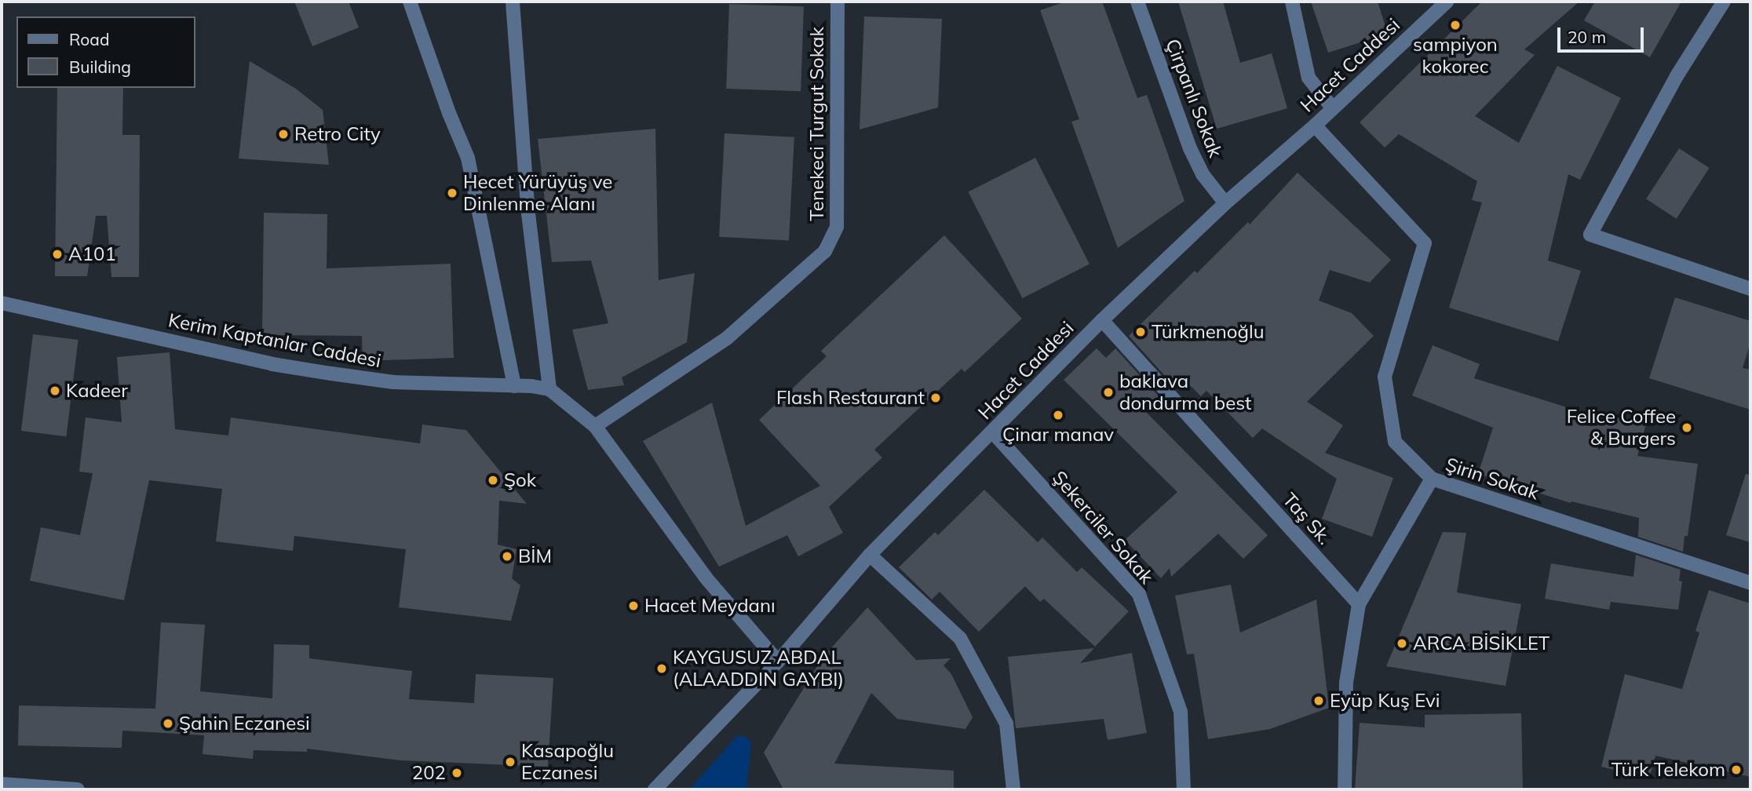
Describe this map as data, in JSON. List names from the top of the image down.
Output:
{
  "streets": {
    "street": [
      "Hacet Caddesi",
      "Çirpanlı Sokak",
      "Tenekeci Turgut Sokak",
      "Kerim Kaptanlar Caddesi",
      "Şirin Sokak",
      "Taş Sk.",
      "Şekerciler Sokak"
    ]
  },
  "crossings": [
    ["Hacet Caddesi", "Çirpanlı Sokak"],
    ["Hacet Caddesi", "Şirin Sokak"],
    ["Hacet Caddesi", "Taş Sk."],
    ["Hacet Caddesi", "Şekerciler Sokak"]
  ],
  "places": [
    "sampiyon kokorec",
    "Retro City",
    "Hecet Yürüyüş ve Dinlenme Alanı",
    "A101",
    "Türkmenoğlu",
    "Kadeer",
    "baklava dondurma best",
    "Flash Restaurant",
    "Çinar manav",
    "Felice Coffee & Burgers",
    "Şok",
    "BİM",
    "Hacet Meydanı",
    "ARCA BİSİKLET",
    "KAYGUSUZ ABDAL (ALAADDIN GAYBI)",
    "Eyüp Kuş Evi",
    "Şahin Eczanesi",
    "Kasapoğlu Eczanesi",
    "Türk Telekom",
    "202"
  ],
  "legend": ["Road", "Building"],
  "scale_bar": "20 m"
}
